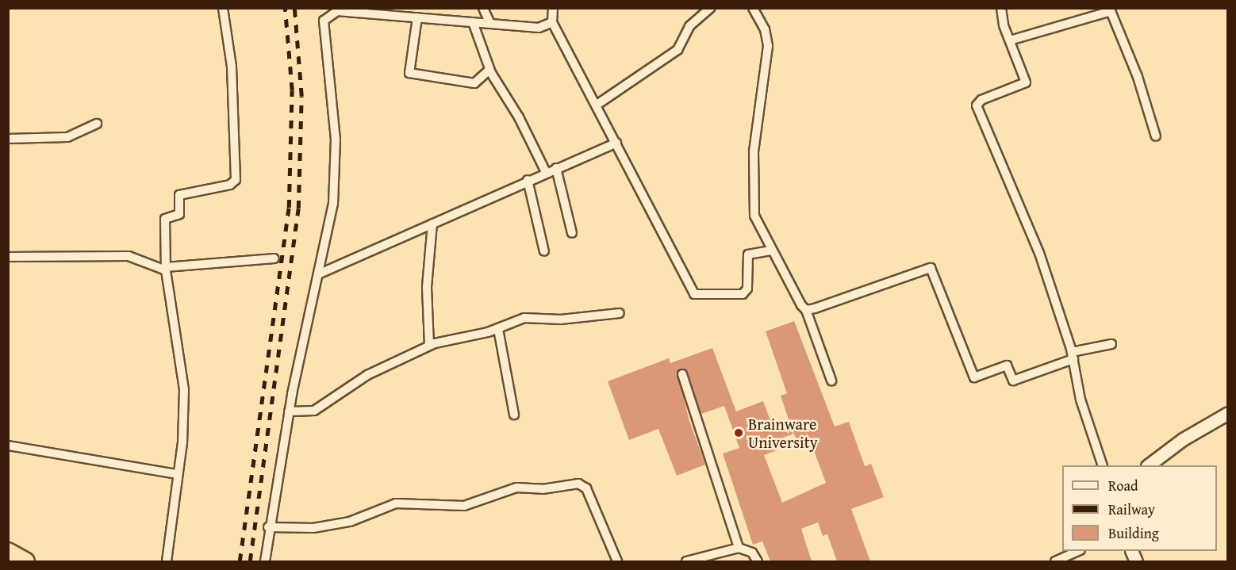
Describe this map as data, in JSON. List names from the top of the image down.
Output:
{
  "places": ["Brainware University"],
  "legend": ["Road", "Railway", "Building"]
}
